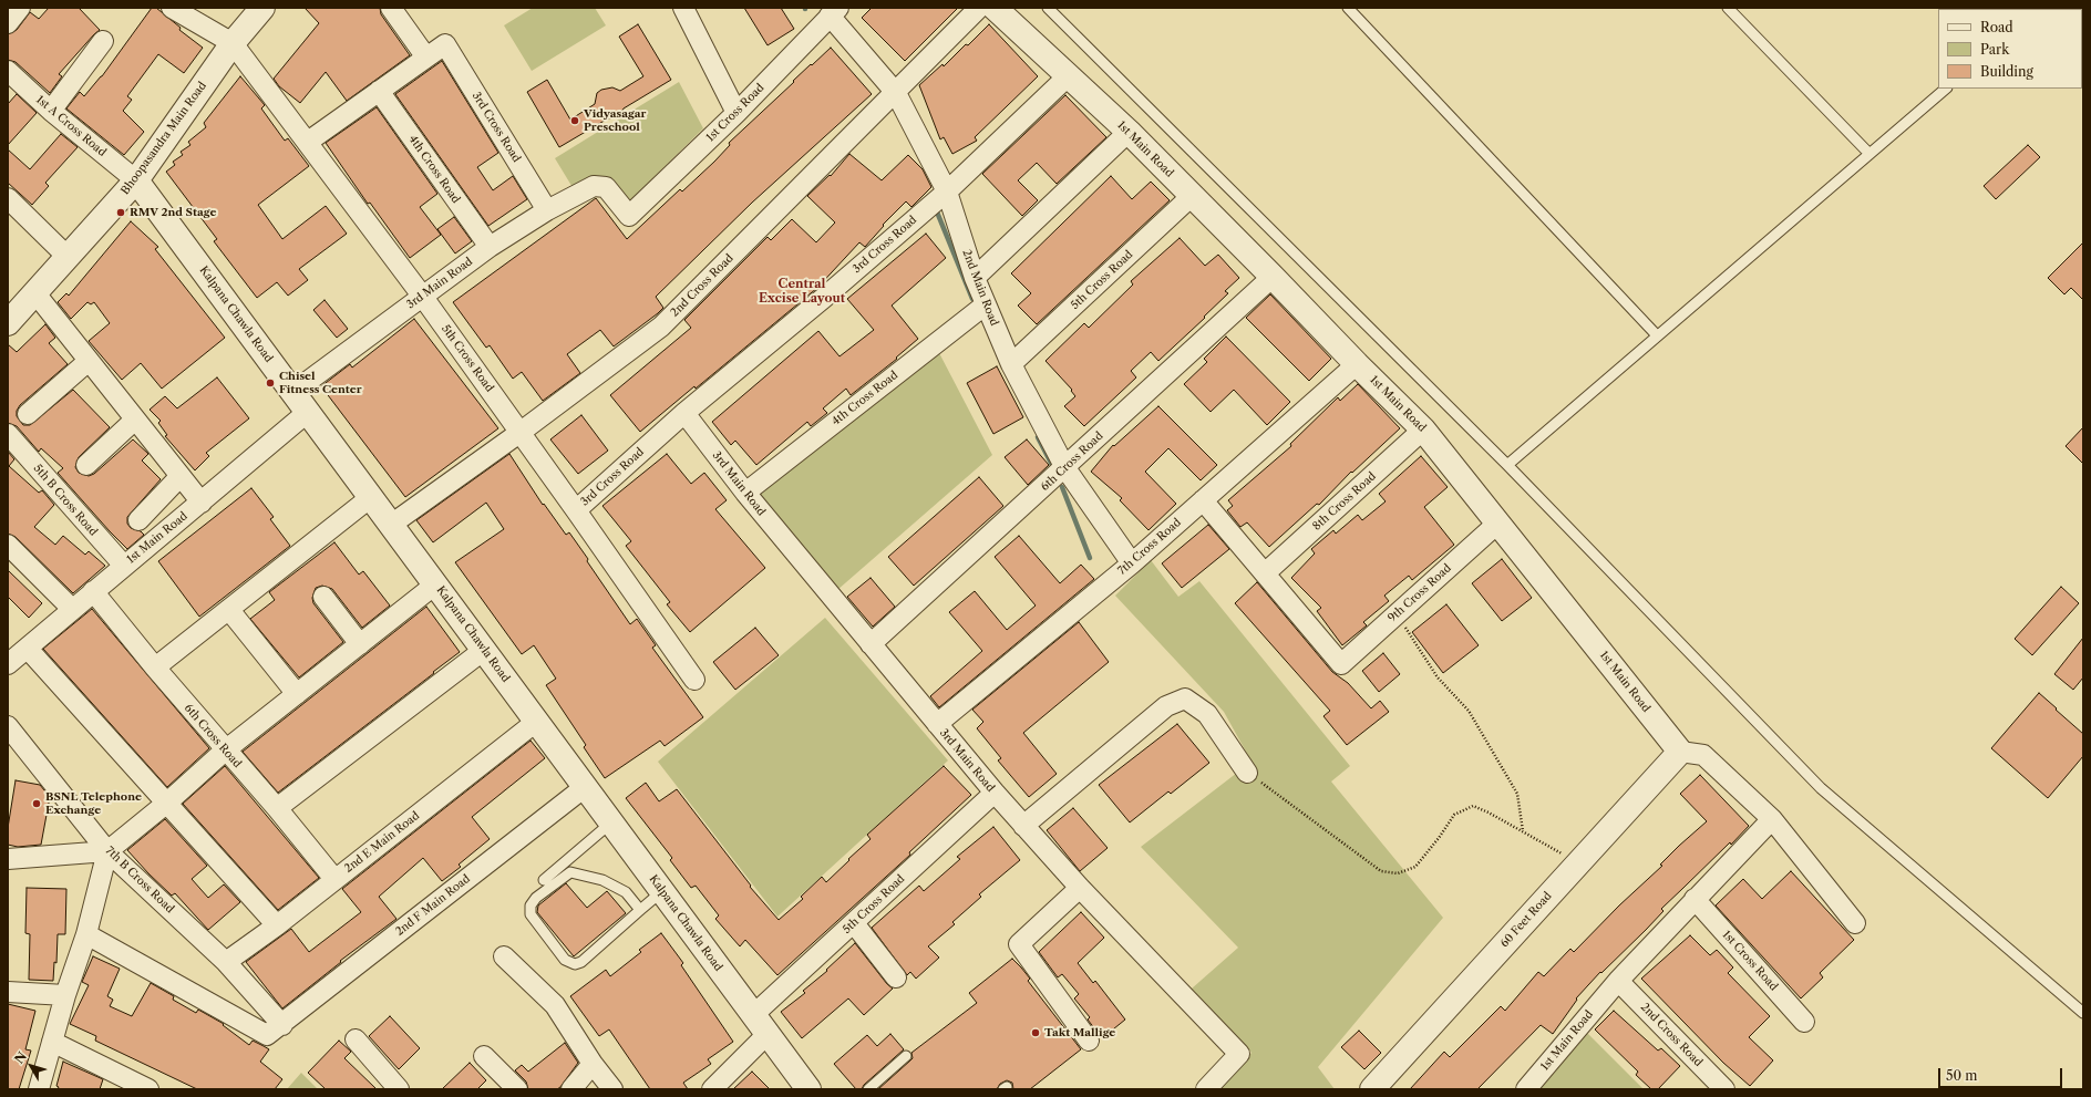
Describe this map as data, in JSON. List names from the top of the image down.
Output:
{
  "streets": {
    "street": [
      "1st Cross Road",
      "1st A Cross Road",
      "3rd Cross Road",
      "Bhoopasandra Main Road",
      "1st Main Road",
      "4th Cross Road",
      "5th Cross Road",
      "3rd Main Road",
      "2nd Cross Road",
      "2nd Main Road",
      "Kalpana Chawla Road",
      "6th Cross Road",
      "5th B Cross Road",
      "8th Cross Road",
      "7th Cross Road",
      "9th Cross Road",
      "2nd E Main Road",
      "7th B Cross Road",
      "2nd F Main Road",
      "60 Feet Road"
    ]
  },
  "crossings": [
    ["1st Cross Road", "1st Main Road"],
    ["1st Cross Road", "3rd Main Road"],
    ["1st Cross Road", "2nd Main Road"],
    ["1st A Cross Road", "Bhoopasandra Main Road"],
    ["1st A Cross Road", "Kalpana Chawla Road"],
    ["3rd Cross Road", "1st Main Road"],
    ["3rd Cross Road", "5th Cross Road"],
    ["3rd Cross Road", "3rd Main Road"],
    ["3rd Cross Road", "2nd Main Road"],
    ["Bhoopasandra Main Road", "5th Cross Road"],
    ["Bhoopasandra Main Road", "Kalpana Chawla Road"],
    ["1st Main Road", "5th Cross Road"],
    ["1st Main Road", "2nd Cross Road"],
    ["1st Main Road", "Kalpana Chawla Road"],
    ["1st Main Road", "6th Cross Road"],
    ["1st Main Road", "5th B Cross Road"],
    ["1st Main Road", "8th Cross Road"],
    ["1st Main Road", "7th Cross Road"],
    ["1st Main Road", "9th Cross Road"],
    ["1st Main Road", "60 Feet Road"],
    ["4th Cross Road", "3rd Main Road"],
    ["4th Cross Road", "2nd Main Road"],
    ["5th Cross Road", "3rd Main Road"],
    ["5th Cross Road", "2nd Cross Road"],
    ["5th Cross Road", "2nd Main Road"],
    ["5th Cross Road", "Kalpana Chawla Road"],
    ["3rd Main Road", "Kalpana Chawla Road"],
    ["3rd Main Road", "6th Cross Road"],
    ["3rd Main Road", "7th Cross Road"],
    ["2nd Cross Road", "2nd Main Road"],
    ["2nd Cross Road", "Kalpana Chawla Road"],
    ["2nd Main Road", "6th Cross Road"],
    ["2nd Main Road", "7th Cross Road"],
    ["Kalpana Chawla Road", "2nd E Main Road"],
    ["Kalpana Chawla Road", "2nd F Main Road"],
    ["6th Cross Road", "2nd E Main Road"],
    ["8th Cross Road", "9th Cross Road"],
    ["2nd E Main Road", "7th B Cross Road"],
    ["7th B Cross Road", "2nd F Main Road"]
  ],
  "districts": ["Central Excise Layout"],
  "places": [
    "Vidyasagar Preschool",
    "RMV 2nd Stage",
    "Chisel Fitness Center",
    "BSNL Telephone Exchange",
    "Takt Mallige"
  ],
  "legend": ["Road", "Park", "Building"],
  "scale_bar": "50 m",
  "north": "top left"
}
